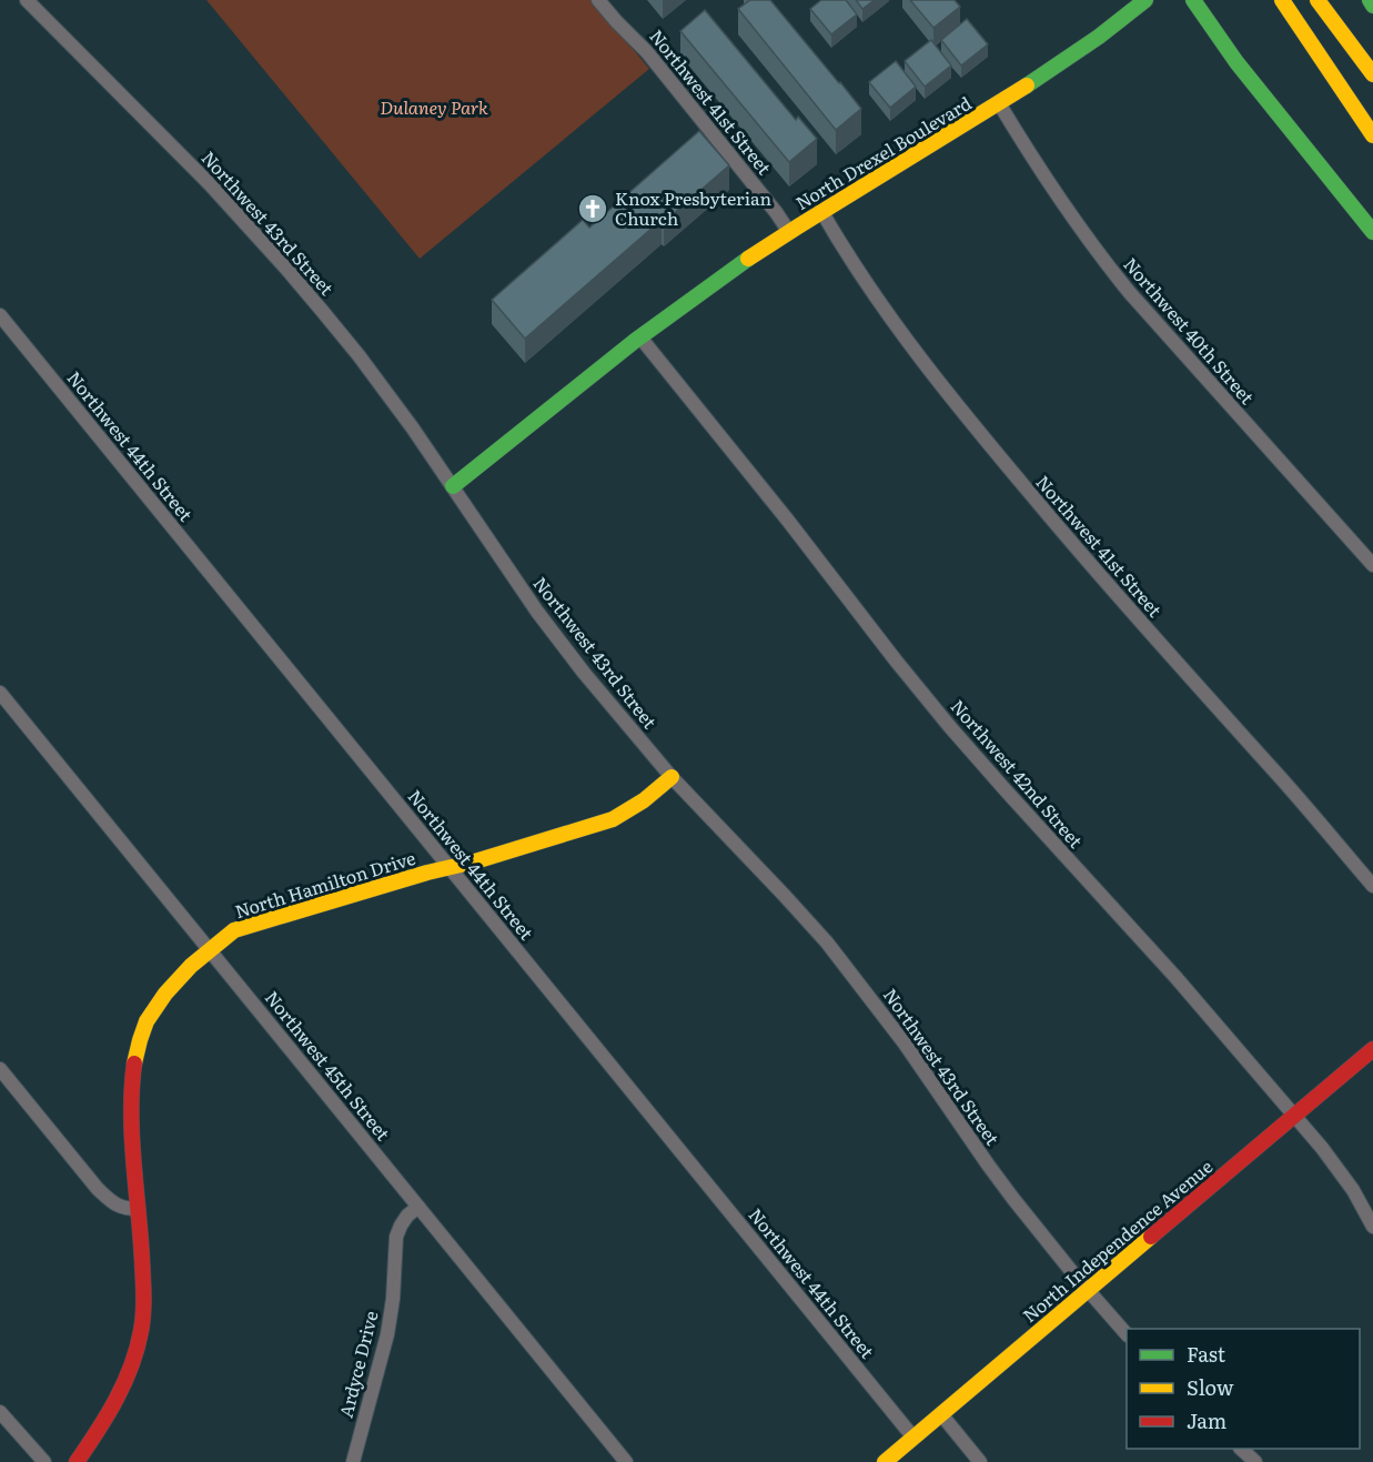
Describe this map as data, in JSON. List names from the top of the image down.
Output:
{
  "streets": {
    "main road": ["North Drexel Boulevard", "North Hamilton Drive", "North Independence Avenue"],
    "street": [
      "Northwest 41st Street",
      "Northwest 43rd Street",
      "Northwest 40th Street",
      "Northwest 44th Street",
      "Northwest 42nd Street",
      "Northwest 45th Street",
      "Ardyce Drive"
    ]
  },
  "crossings": [
    ["Northwest 41st Street", "North Drexel Boulevard"],
    ["North Drexel Boulevard", "Northwest 43rd Street"],
    ["North Drexel Boulevard", "Northwest 40th Street"],
    ["North Drexel Boulevard", "Northwest 42nd Street"],
    ["Northwest 43rd Street", "North Hamilton Drive"],
    ["Northwest 43rd Street", "North Independence Avenue"],
    ["Northwest 44th Street", "North Hamilton Drive"],
    ["Northwest 44th Street", "North Independence Avenue"],
    ["Northwest 42nd Street", "North Independence Avenue"],
    ["North Hamilton Drive", "Northwest 45th Street"],
    ["Northwest 45th Street", "Ardyce Drive"]
  ],
  "parks": ["Dulaney Park"],
  "places": {
    "church": ["Knox Presbyterian Church"]
  },
  "legend": ["Fast", "Slow", "Jam"]
}
